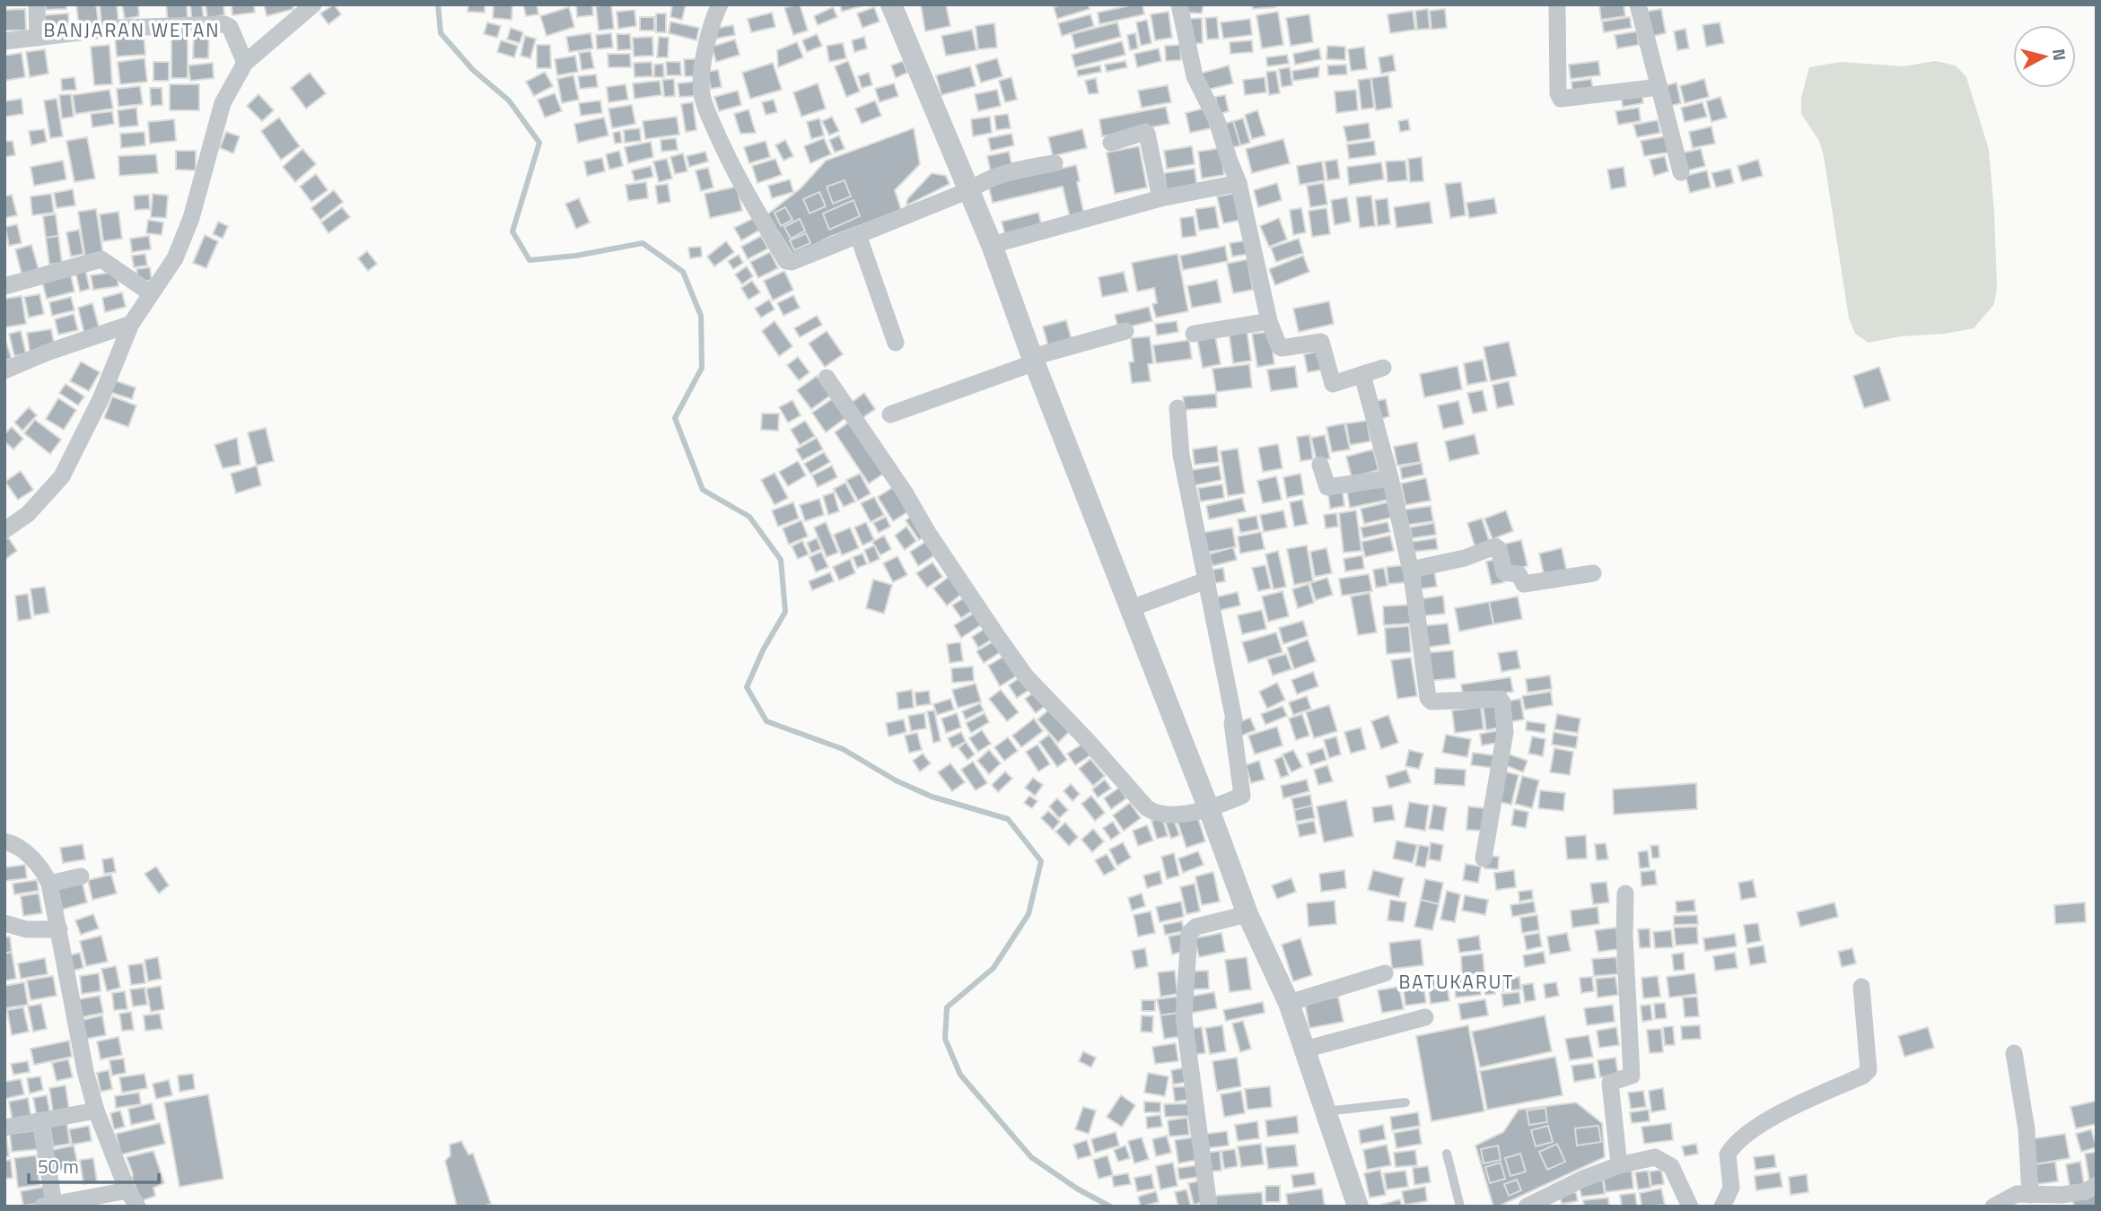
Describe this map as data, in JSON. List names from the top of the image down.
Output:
{
  "districts": ["BANJARAN WETAN", "BATUKARUT"],
  "scale_bar": "50 m",
  "north": "right"
}
